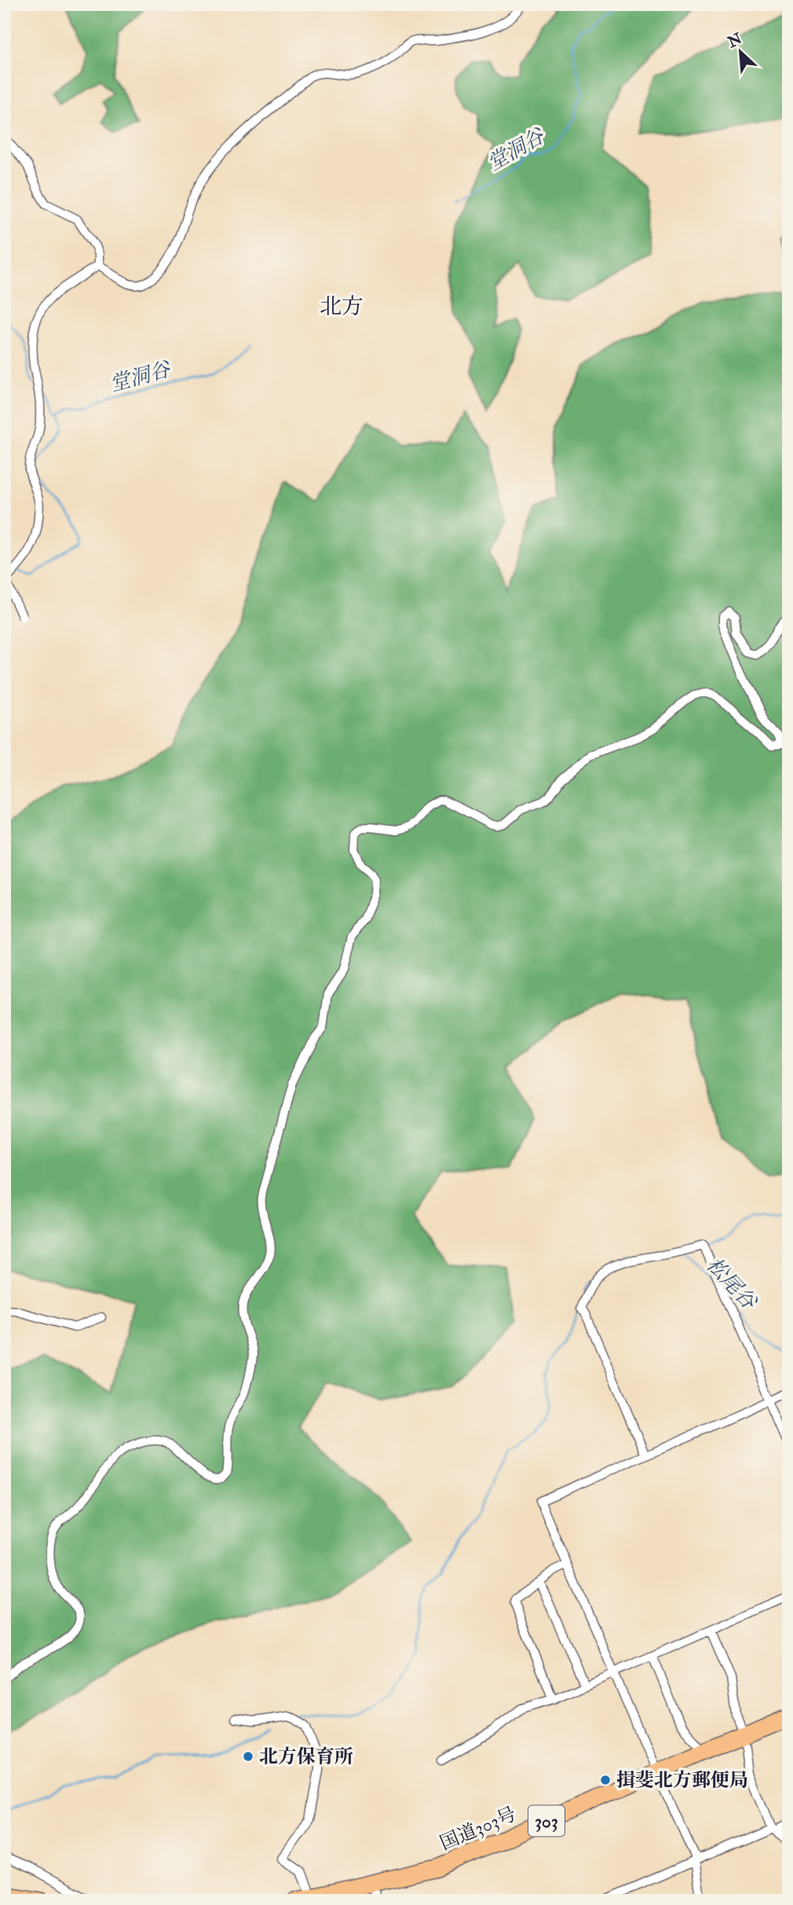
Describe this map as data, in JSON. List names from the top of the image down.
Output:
{
  "streets": {
    "highway": ["303", "国道303号"]
  },
  "districts": ["北方"],
  "water": ["堂洞谷", "松尾谷"],
  "places": ["北方保育所", "揖斐北方郵便局"],
  "north": "top left"
}
